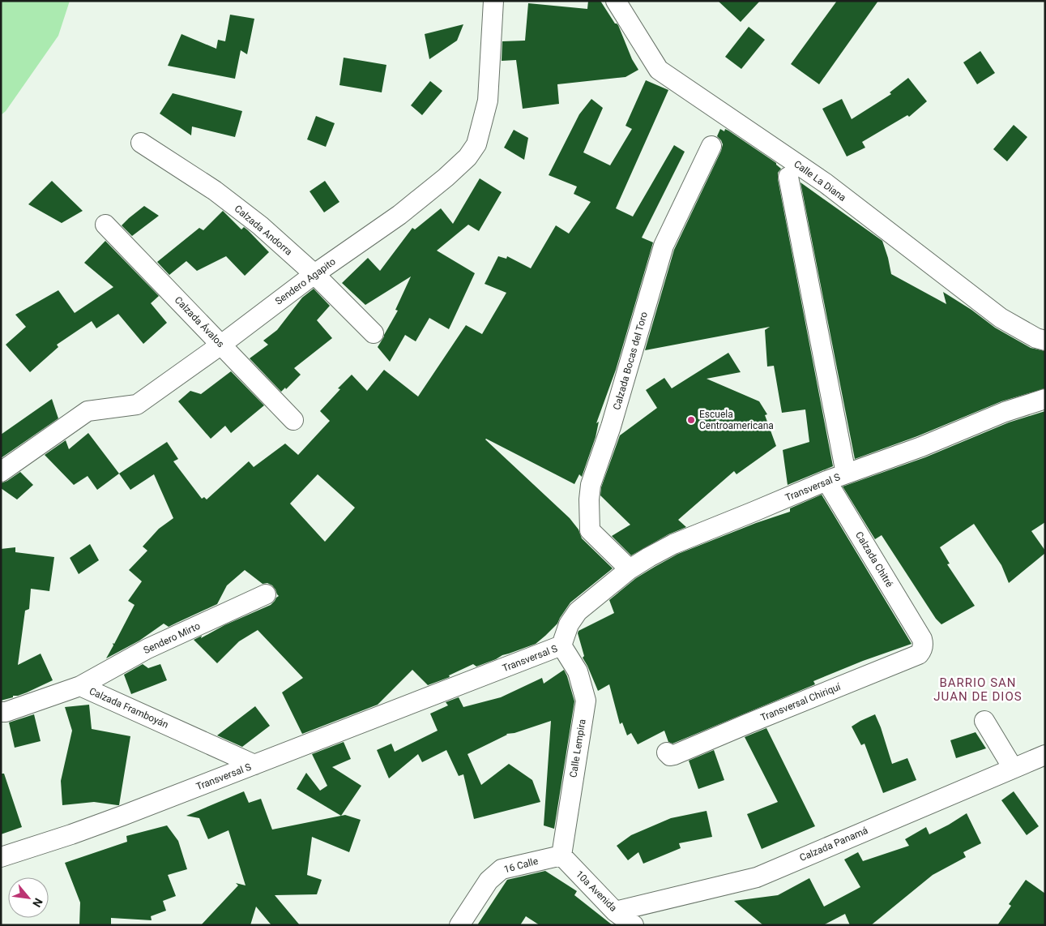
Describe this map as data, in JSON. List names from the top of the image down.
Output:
{
  "streets": {
    "street": [
      "Calle La Diana",
      "Calzada Andorra",
      "Sendero Agapito",
      "Calzada Ávalos",
      "Calzada Bocas del Toro",
      "Transversal S",
      "Calzada Chitré",
      "Sendero Mirto",
      "Transversal Chiriquí",
      "Calzada Framboyán",
      "Calle Lempira",
      "Calzada Panamá",
      "16 Calle",
      "10a Avenida"
    ]
  },
  "crossings": [
    ["Calzada Andorra", "Sendero Agapito"],
    ["Sendero Agapito", "Calzada Ávalos"],
    ["Calzada Bocas del Toro", "Transversal S"],
    ["Transversal S", "Calzada Chitré"],
    ["Transversal S", "Calzada Framboyán"],
    ["Transversal S", "Calle Lempira"],
    ["Calzada Chitré", "Transversal Chiriquí"],
    ["Sendero Mirto", "Calzada Framboyán"],
    ["Calle Lempira", "16 Calle"],
    ["Calle Lempira", "10a Avenida"],
    ["Calzada Panamá", "10a Avenida"],
    ["16 Calle", "10a Avenida"]
  ],
  "districts": ["BARRIO SAN JUAN DE DIOS"],
  "places": ["Escuela Centroamericana"],
  "north": "bottom right"
}
